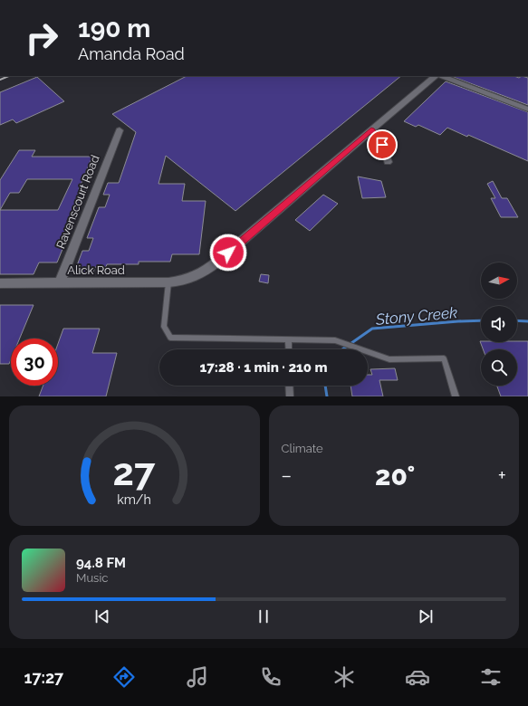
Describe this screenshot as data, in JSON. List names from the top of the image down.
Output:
{
  "streets": {
    "street": ["Ravenscourt Road", "Alick Road"]
  },
  "crossings": [
    ["Ravenscourt Road", "Alick Road"]
  ],
  "water": ["Stony Creek"],
  "north": "right",
  "page": {
    "turn": ["190 m", "Amanda Road"],
    "limit": "30",
    "trip": "17:28 · 1 min · 210 m",
    "tile": "Climate",
    "heat": ["−", "20°", "+"],
    "song": ["94.8 FM", "Music"],
    "tabs": "17:27",
    "gauge": ["27", "km/h"]
  }
}
